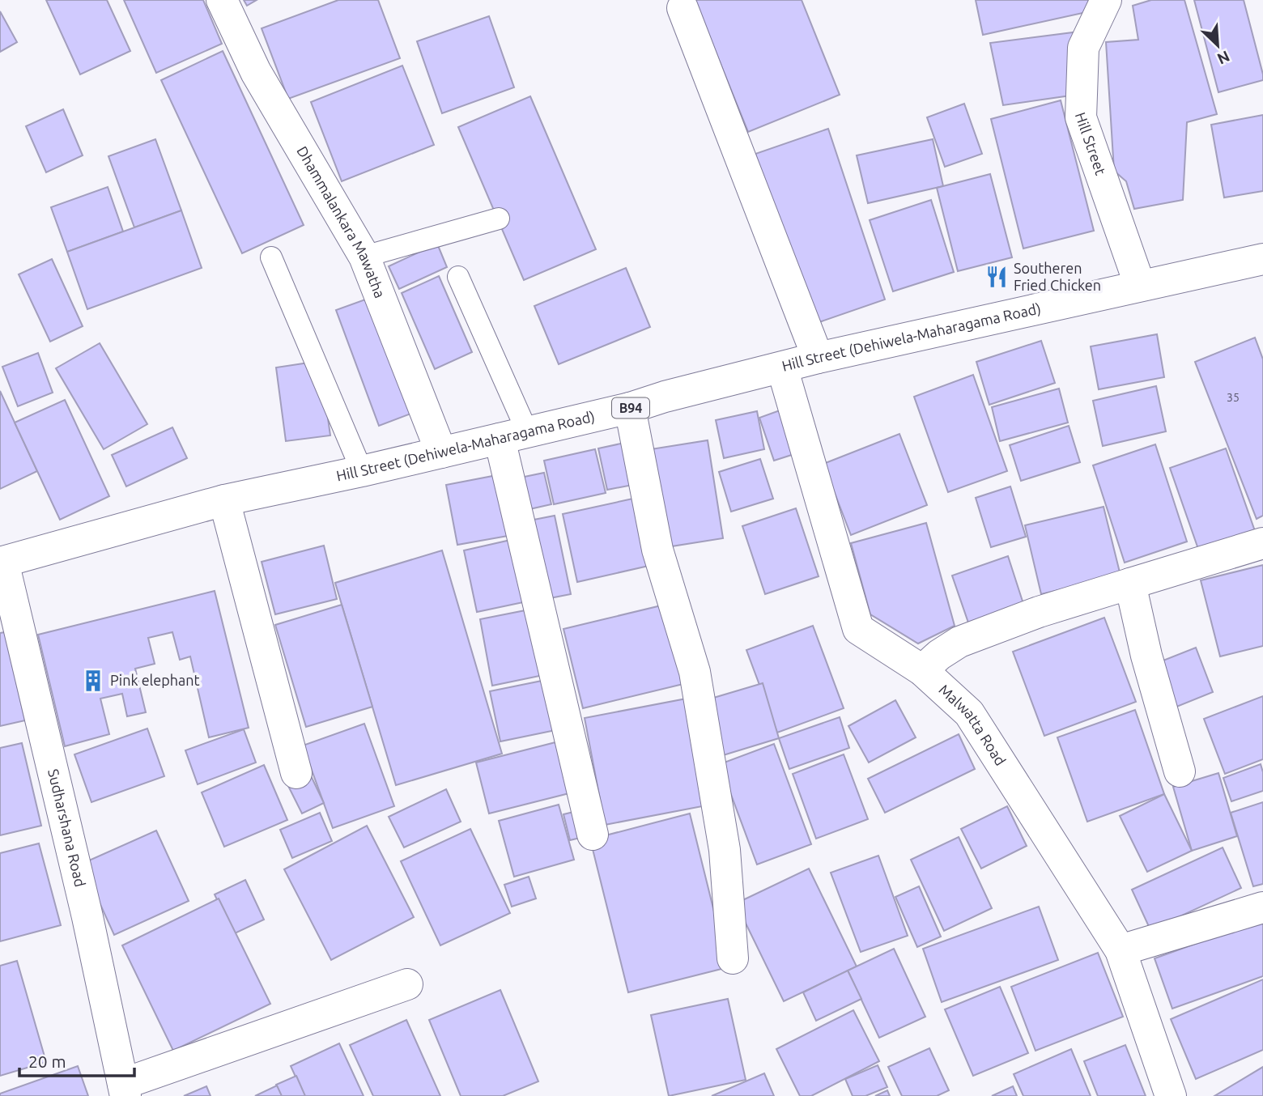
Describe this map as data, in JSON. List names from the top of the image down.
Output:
{
  "streets": {
    "street": [
      "Hill Street",
      "Dhammalankara Mawatha",
      "Hill Street (Dehiwela-Maharagama Road)",
      "B94",
      "Malwatta Road",
      "Sudharshana Road"
    ]
  },
  "crossings": [
    ["Hill Street", "Hill Street (Dehiwela-Maharagama Road)"],
    ["Dhammalankara Mawatha", "Hill Street (Dehiwela-Maharagama Road)"],
    ["Hill Street (Dehiwela-Maharagama Road)", "Malwatta Road"],
    ["Hill Street (Dehiwela-Maharagama Road)", "Sudharshana Road"]
  ],
  "places": {
    "restaurant": ["Southeren Fried Chicken"],
    "building": ["Pink elephant"]
  },
  "house_numbers": ["35"],
  "scale_bar": "20 m",
  "north": "bottom right"
}
